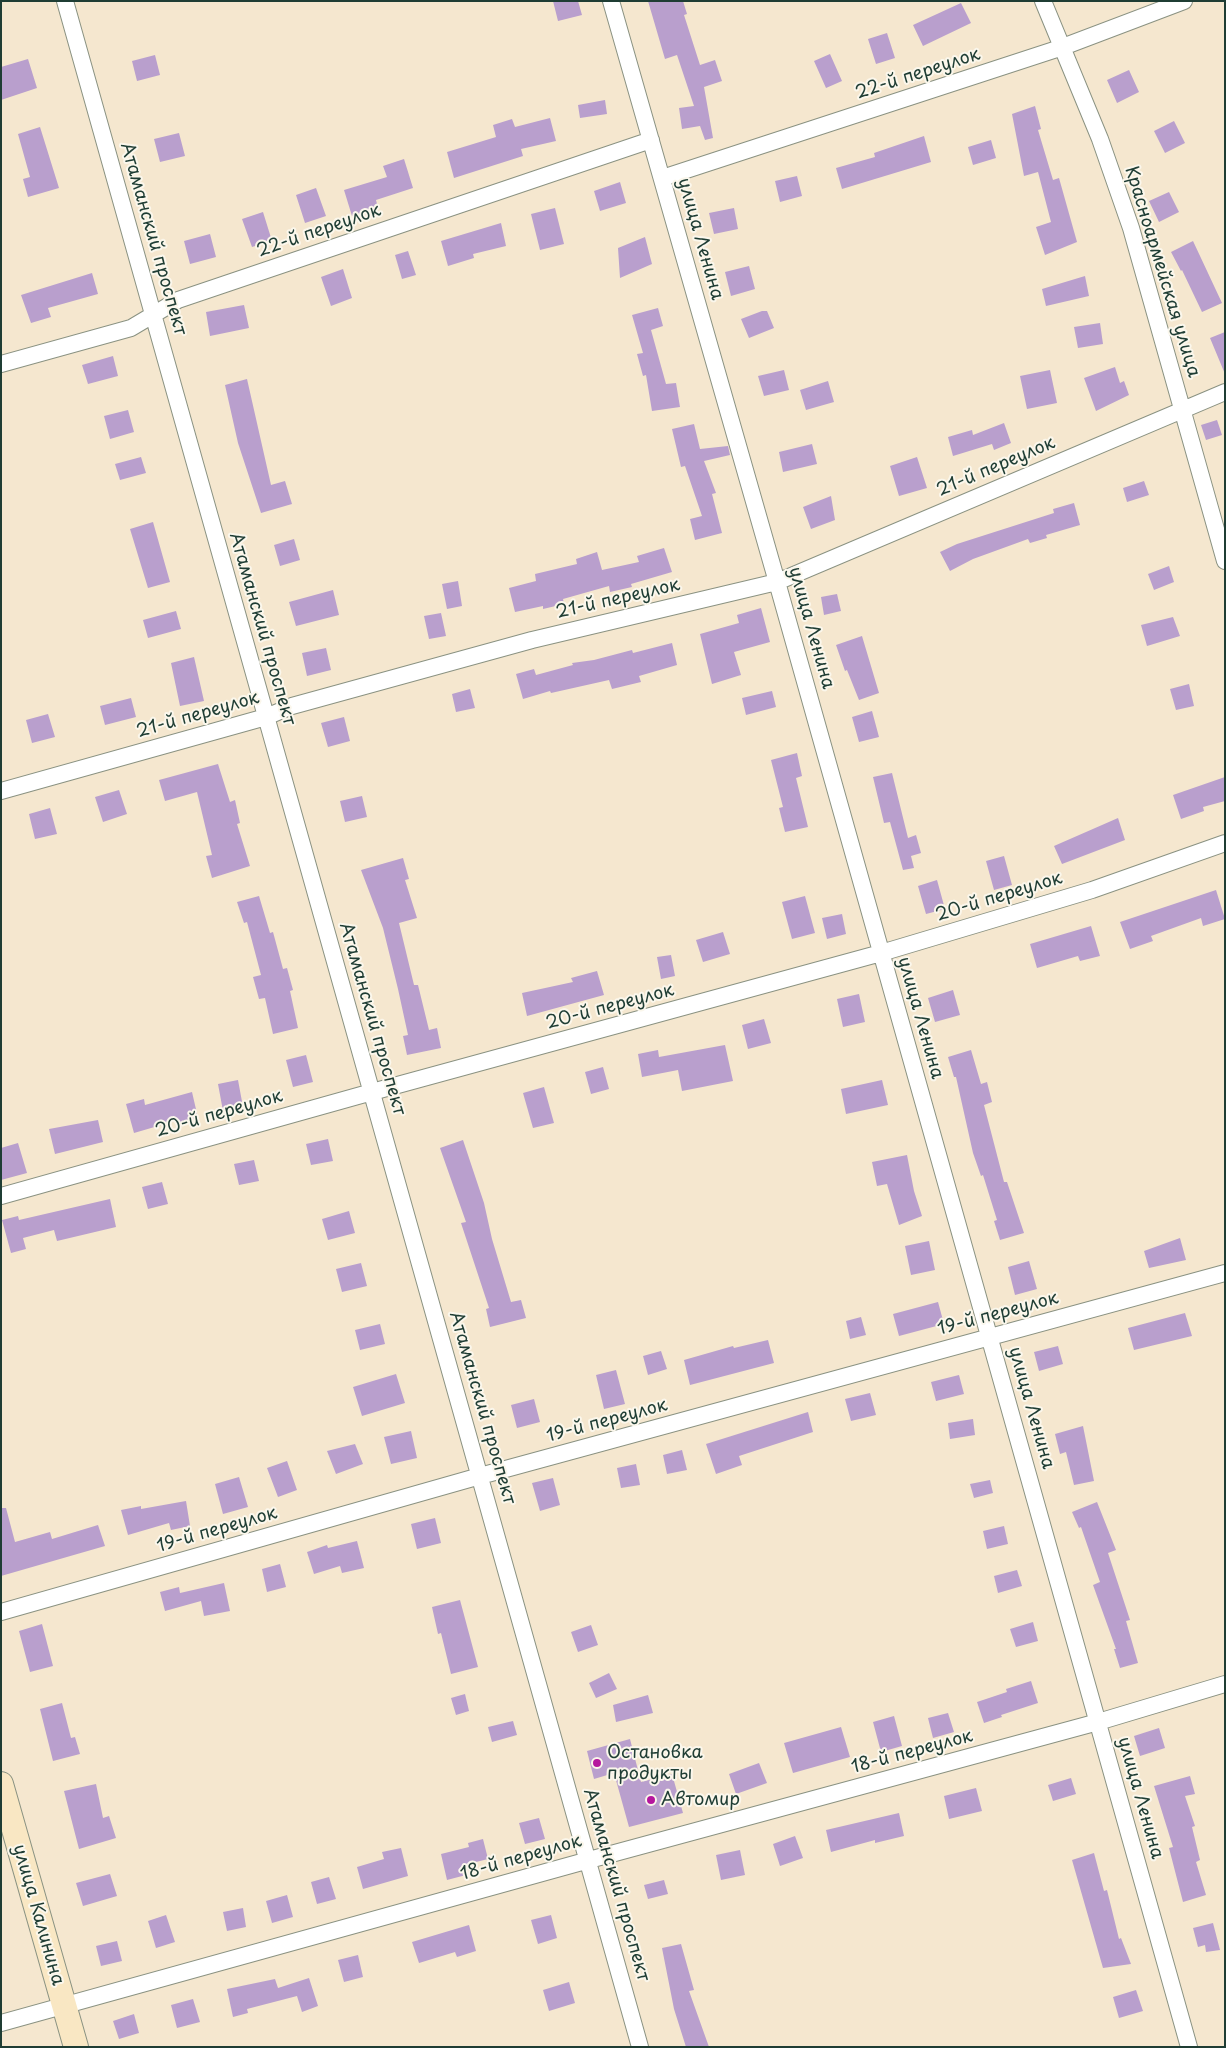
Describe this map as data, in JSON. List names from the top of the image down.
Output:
{
  "streets": {
    "main road": ["улица Калинина"],
    "street": [
      "22-й переулок",
      "Атаманский проспект",
      "улица Ленина",
      "Красноармейская улица",
      "21-й переулок",
      "20-й переулок",
      "19-й переулок",
      "18-й переулок"
    ]
  },
  "crossings": [
    ["22-й переулок", "Атаманский проспект"],
    ["22-й переулок", "улица Ленина"],
    ["22-й переулок", "Красноармейская улица"],
    ["Атаманский проспект", "21-й переулок"],
    ["Атаманский проспект", "20-й переулок"],
    ["Атаманский проспект", "19-й переулок"],
    ["Атаманский проспект", "18-й переулок"],
    ["улица Ленина", "21-й переулок"],
    ["улица Ленина", "20-й переулок"],
    ["улица Ленина", "19-й переулок"],
    ["улица Ленина", "18-й переулок"],
    ["Красноармейская улица", "21-й переулок"],
    ["18-й переулок", "улица Калинина"]
  ],
  "places": ["Остановка продукты", "Автомир"]
}
